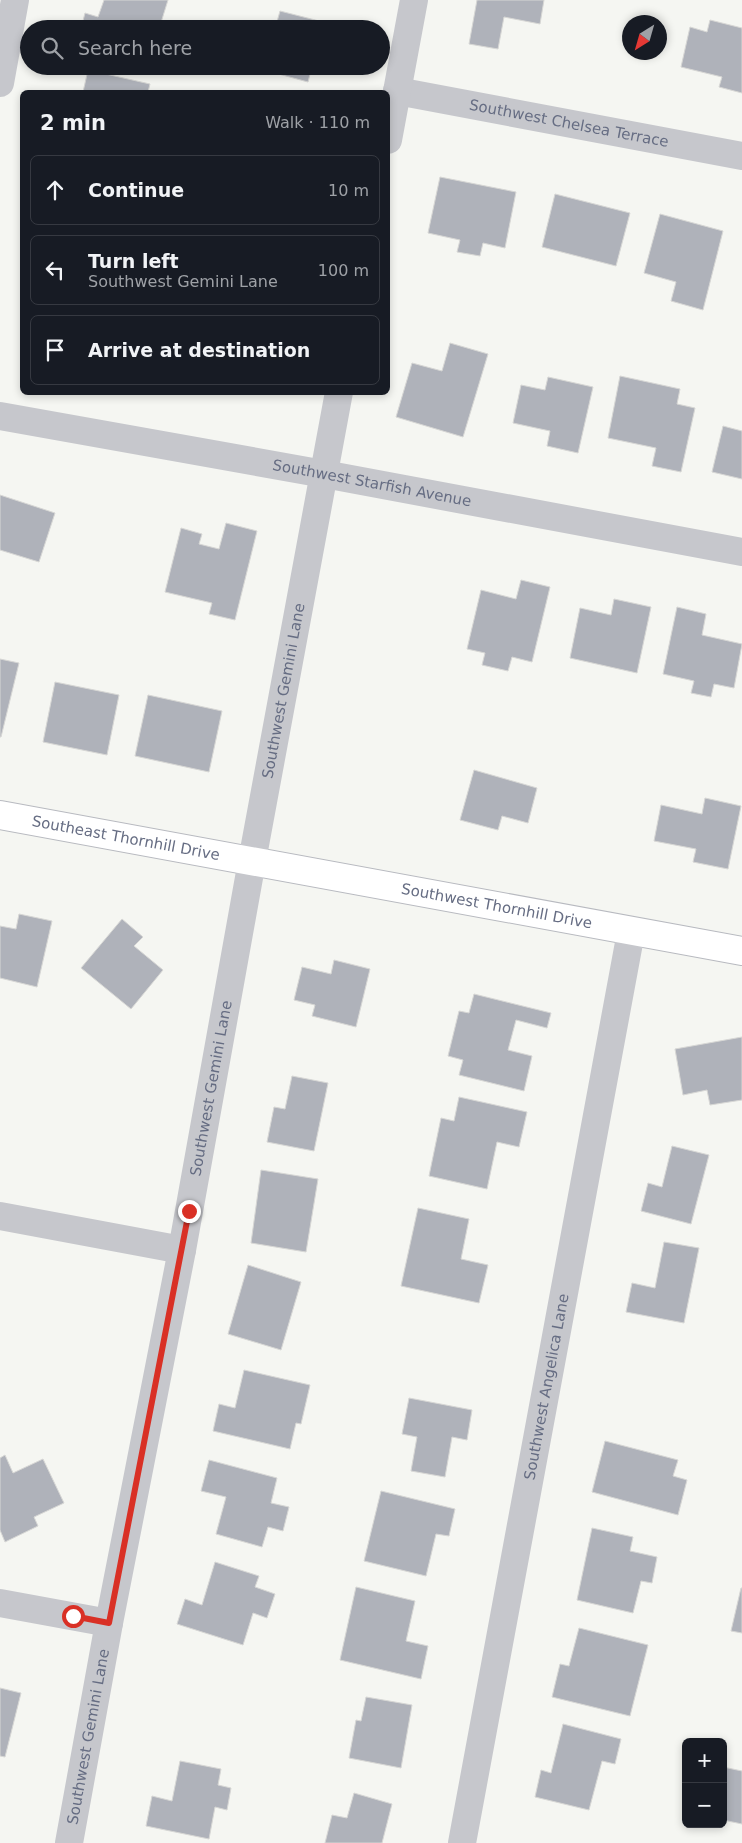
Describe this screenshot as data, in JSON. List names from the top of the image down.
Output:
{
  "streets": {
    "street": [
      "Southwest Chelsea Terrace",
      "Southwest Starfish Avenue",
      "Southwest Gemini Lane",
      "Southeast Thornhill Drive",
      "Southwest Thornhill Drive",
      "Southwest Angelica Lane"
    ]
  },
  "crossings": [
    ["Southwest Starfish Avenue", "Southwest Gemini Lane"],
    ["Southwest Gemini Lane", "Southeast Thornhill Drive"],
    ["Southwest Gemini Lane", "Southwest Thornhill Drive"],
    ["Southeast Thornhill Drive", "Southwest Thornhill Drive"],
    ["Southwest Thornhill Drive", "Southwest Angelica Lane"]
  ],
  "north": "bottom left",
  "page": {
    "search": "Search here",
    "heading": ["2 min", "Walk · 110 m"],
    "list": [
      ["Continue", "10 m"],
      ["Turn left", "Southwest Gemini Lane", "100 m"],
      "Arrive at destination"
    ],
    "map_buttons": ["+", "−"]
  }
}
